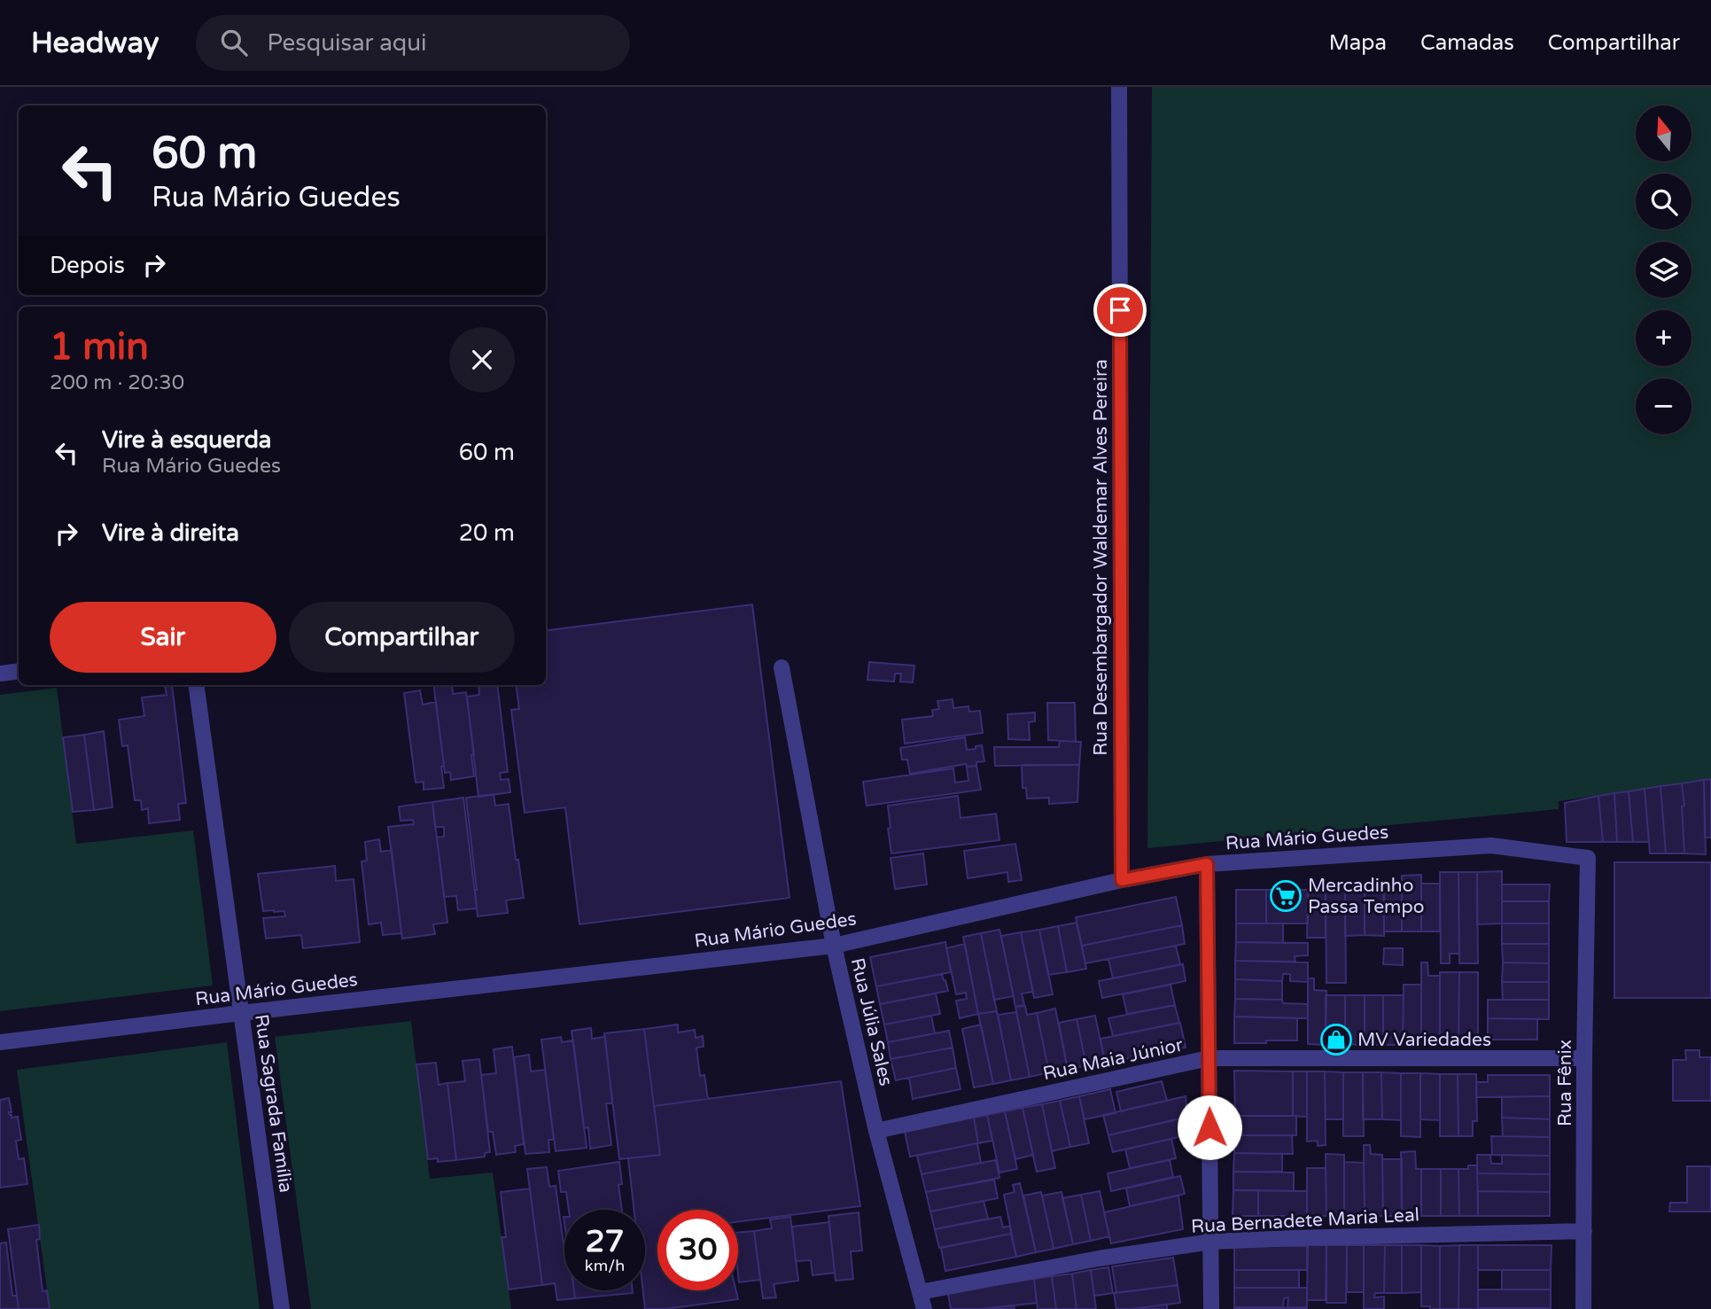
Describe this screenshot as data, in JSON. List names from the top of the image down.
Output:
{
  "streets": {
    "street": [
      "Rua Desembargador Waldemar Alves Pereira",
      "Rua Mário Guedes",
      "Rua Júlia Sales",
      "Rua Maia Júnior",
      "Rua Fênix",
      "Rua Sagrada Família",
      "Rua Bernadete Maria Leal"
    ]
  },
  "crossings": [
    ["Rua Desembargador Waldemar Alves Pereira", "Rua Mário Guedes"],
    ["Rua Mário Guedes", "Rua Júlia Sales"],
    ["Rua Mário Guedes", "Rua Fênix"],
    ["Rua Mário Guedes", "Rua Sagrada Família"],
    ["Rua Júlia Sales", "Rua Maia Júnior"],
    ["Rua Júlia Sales", "Rua Bernadete Maria Leal"],
    ["Rua Maia Júnior", "Rua Fênix"],
    ["Rua Fênix", "Rua Bernadete Maria Leal"]
  ],
  "places": {
    "supermarket": ["Mercadinho Passa Tempo"],
    "shop": ["MV Variedades"]
  },
  "north": "top",
  "page": {
    "header": "Headway",
    "search": "Pesquisar aqui",
    "nav": ["Mapa", "Camadas", "Compartilhar"],
    "map_buttons": ["+", "−"],
    "turn": ["60 m", "Rua Mário Guedes"],
    "then": "Depois",
    "heading": ["1 min", "200 m · 20:30"],
    "list": [
      {
        "name": "Vire à esquerda",
        "note": "Rua Mário Guedes",
        "value": "60 m"
      },
      {
        "name": "Vire à direita",
        "value": "20 m"
      }
    ],
    "buttons": ["Sair", "Compartilhar"],
    "speed": "27 km/h",
    "limit": "30"
  }
}
